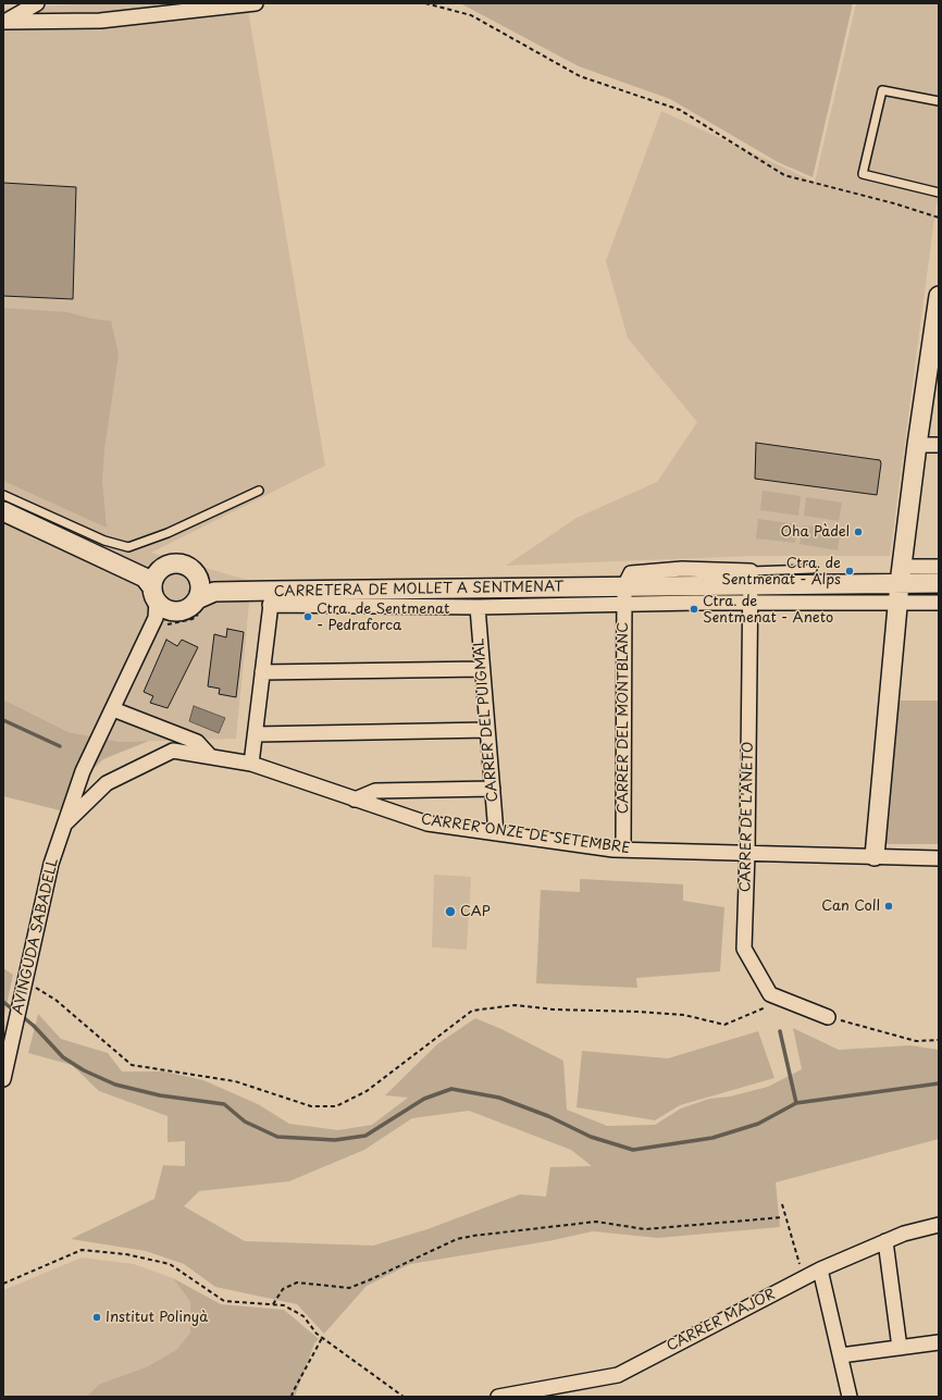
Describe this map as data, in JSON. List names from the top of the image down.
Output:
{
  "streets": {
    "street": [
      "CARRETERA DE MOLLET A SENTMENAT",
      "CARRER DEL MONTBLANC",
      "CARRER DEL PUIGMAL",
      "CARRER DE L'ANETO",
      "CARRER ONZE DE SETEMBRE",
      "AVINGUDA SABADELL",
      "CARRER MAJOR"
    ]
  },
  "crossings": [
    ["CARRETERA DE MOLLET A SENTMENAT", "CARRER DEL MONTBLANC"],
    ["CARRETERA DE MOLLET A SENTMENAT", "CARRER DEL PUIGMAL"],
    ["CARRETERA DE MOLLET A SENTMENAT", "CARRER DE L'ANETO"],
    ["CARRER DEL MONTBLANC", "CARRER ONZE DE SETEMBRE"],
    ["CARRER DEL PUIGMAL", "CARRER ONZE DE SETEMBRE"],
    ["CARRER DE L'ANETO", "CARRER ONZE DE SETEMBRE"],
    ["CARRER ONZE DE SETEMBRE", "AVINGUDA SABADELL"]
  ],
  "places": [
    "Oha Pàdel",
    "Ctra. de Sentmenat - Alps",
    "Ctra. de Sentmenat - Aneto",
    "Ctra. de Sentmenat - Pedraforca",
    "Can Coll",
    "CAP",
    "Institut Polinyà"
  ]
}
